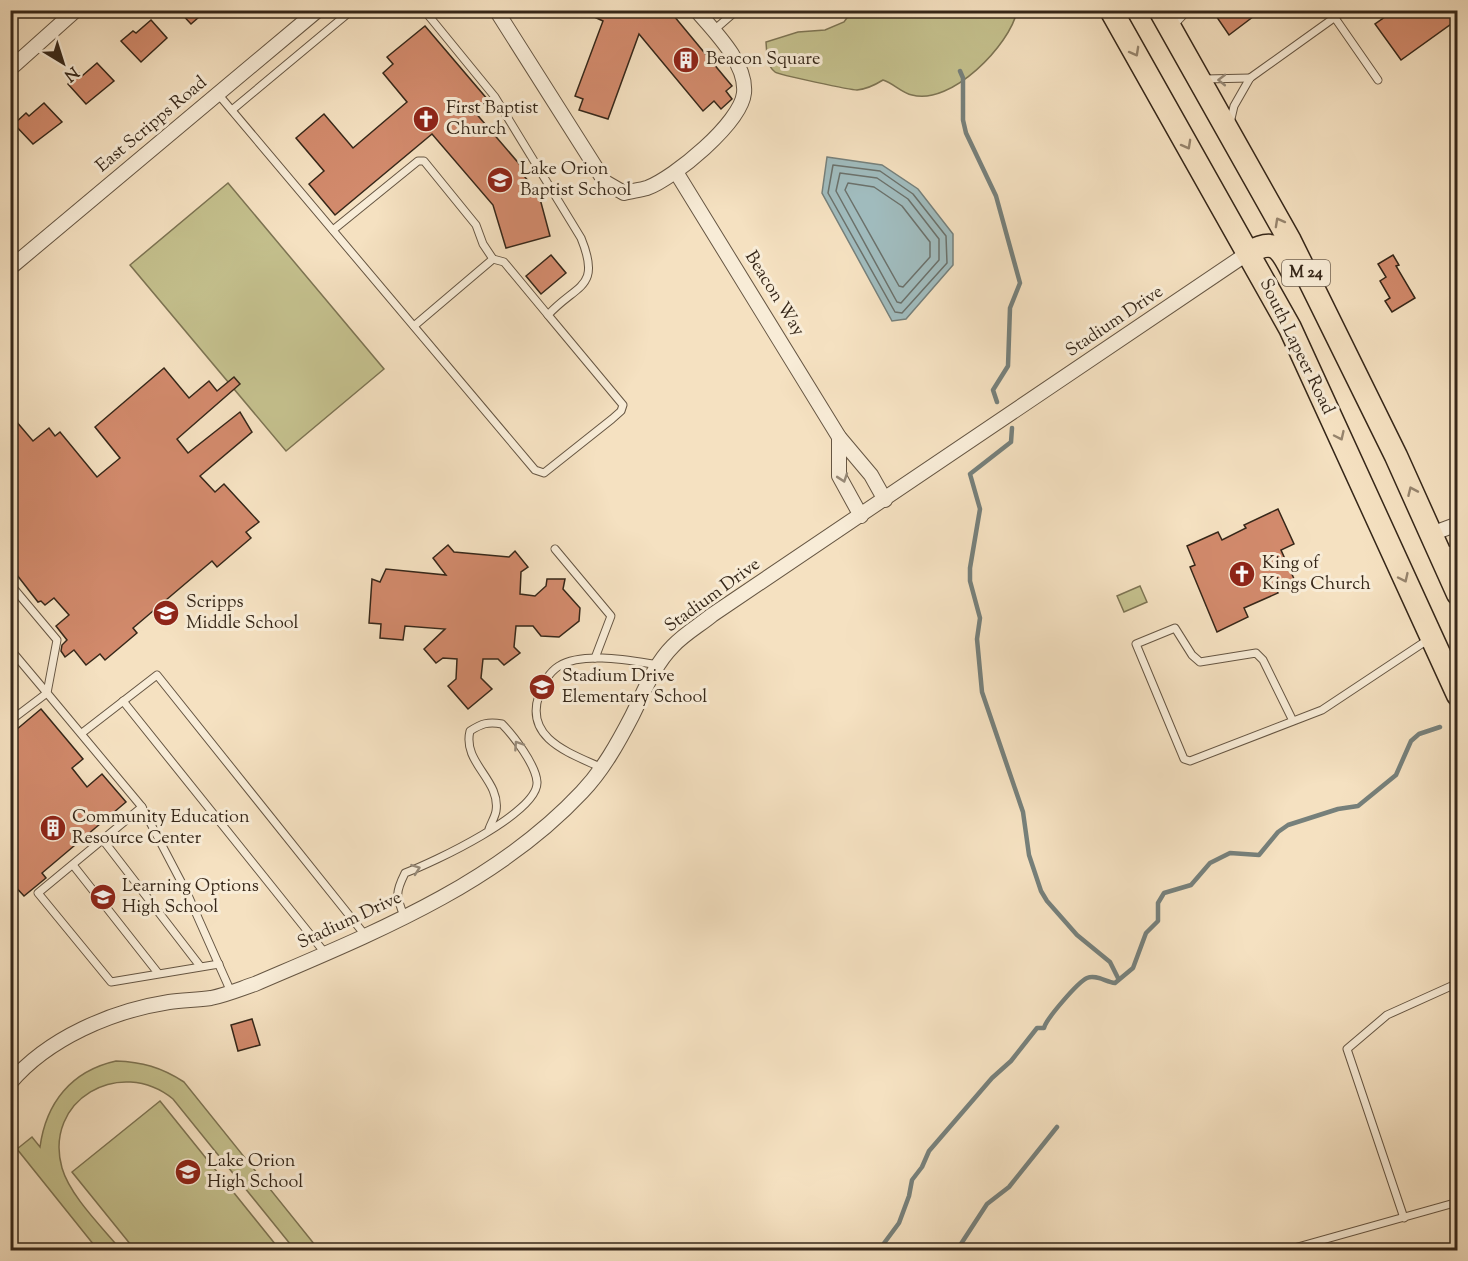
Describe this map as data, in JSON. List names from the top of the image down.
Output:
{
  "streets": {
    "main road": ["M 24", "South Lapeer Road"],
    "street": ["East Scripps Road", "Beacon Way", "Stadium Drive"]
  },
  "crossings": [
    ["Beacon Way", "Stadium Drive"],
    ["Stadium Drive", "South Lapeer Road"]
  ],
  "places": {
    "building": ["Beacon Square", "Community Education Resource Center"],
    "church": ["First Baptist Church", "King of Kings Church"],
    "school or university": [
      "Lake Orion Baptist School",
      "Scripps Middle School",
      "Stadium Drive Elementary School",
      "Learning Options High School",
      "Lake Orion High School"
    ]
  },
  "north": "bottom right"
}
